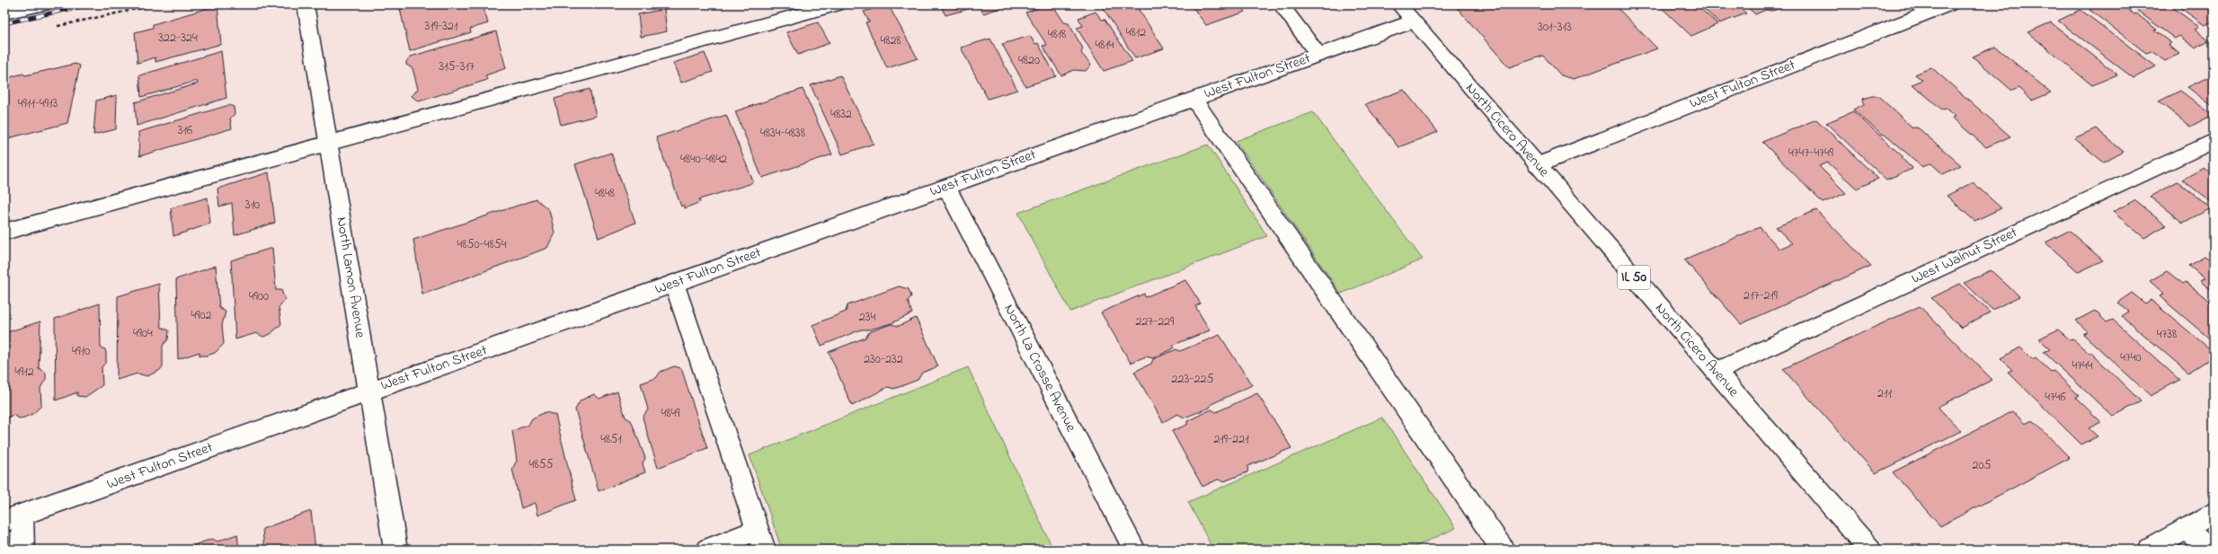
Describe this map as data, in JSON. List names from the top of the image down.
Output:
{
  "streets": {
    "street": [
      "West Fulton Street",
      "North Cicero Avenue",
      "West Walnut Street",
      "North Lamon Avenue",
      "IL 50",
      "North La Crosse Avenue"
    ]
  },
  "crossings": [
    ["West Fulton Street", "North Cicero Avenue"],
    ["West Fulton Street", "North Lamon Avenue"],
    ["West Fulton Street", "North La Crosse Avenue"],
    ["North Cicero Avenue", "West Walnut Street"]
  ],
  "house_numbers": [
    "319-321",
    "301-313",
    "4812",
    "4818",
    "322-324",
    "4828",
    "4814",
    "4820",
    "315-317",
    "4911-4913",
    "4832",
    "316",
    "4834-4838",
    "4747-4749",
    "4840-4842",
    "4848",
    "310",
    "4850-4854",
    "217-219",
    "4900",
    "4902",
    "234",
    "227-229",
    "4904",
    "4738",
    "4910",
    "4740",
    "230-232",
    "4744",
    "4912",
    "223-225",
    "211",
    "4746",
    "4849",
    "4851",
    "219-221",
    "4855",
    "205"
  ]
}
